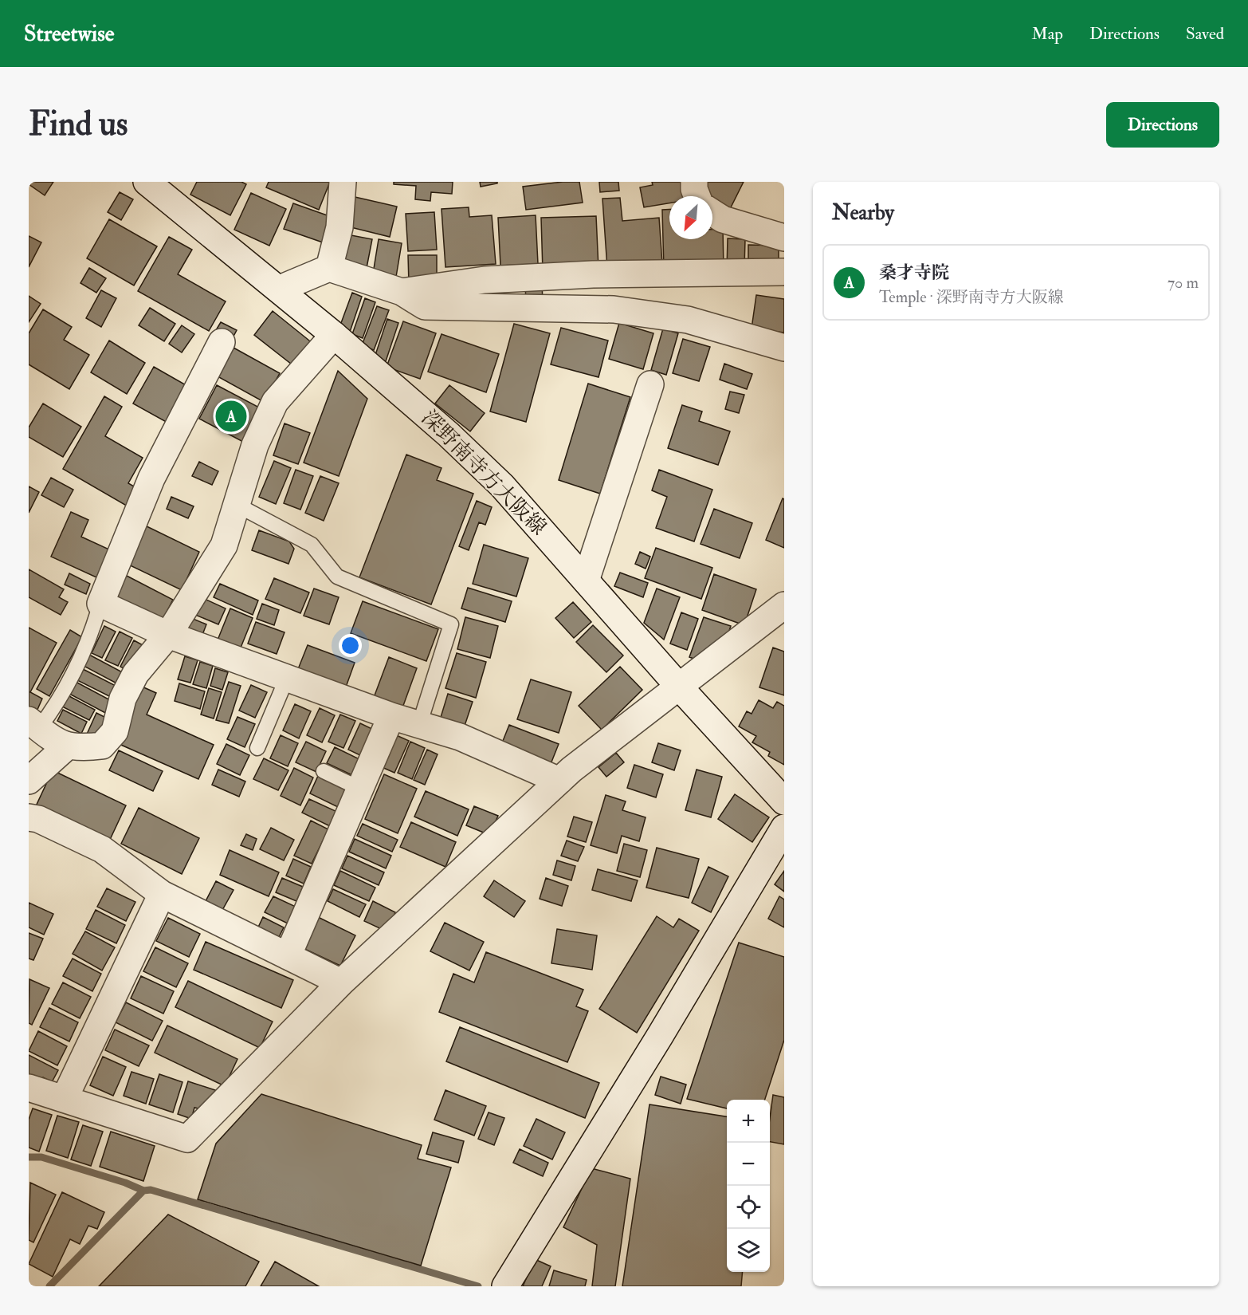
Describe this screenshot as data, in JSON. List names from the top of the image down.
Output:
{
  "streets": {
    "street": ["深野南寺方大阪線"]
  },
  "north": "bottom left",
  "page": {
    "header": "Streetwise",
    "nav": ["Map", "Directions", "Saved"],
    "buttons": "Directions",
    "title": "Find us",
    "heading": "Nearby",
    "list": [
      {
        "mark": "A",
        "name": "桑才寺院",
        "note": "Temple · 深野南寺方大阪線",
        "value": "70 m"
      }
    ],
    "pins": "A",
    "map_buttons": ["+", "−"]
  }
}
